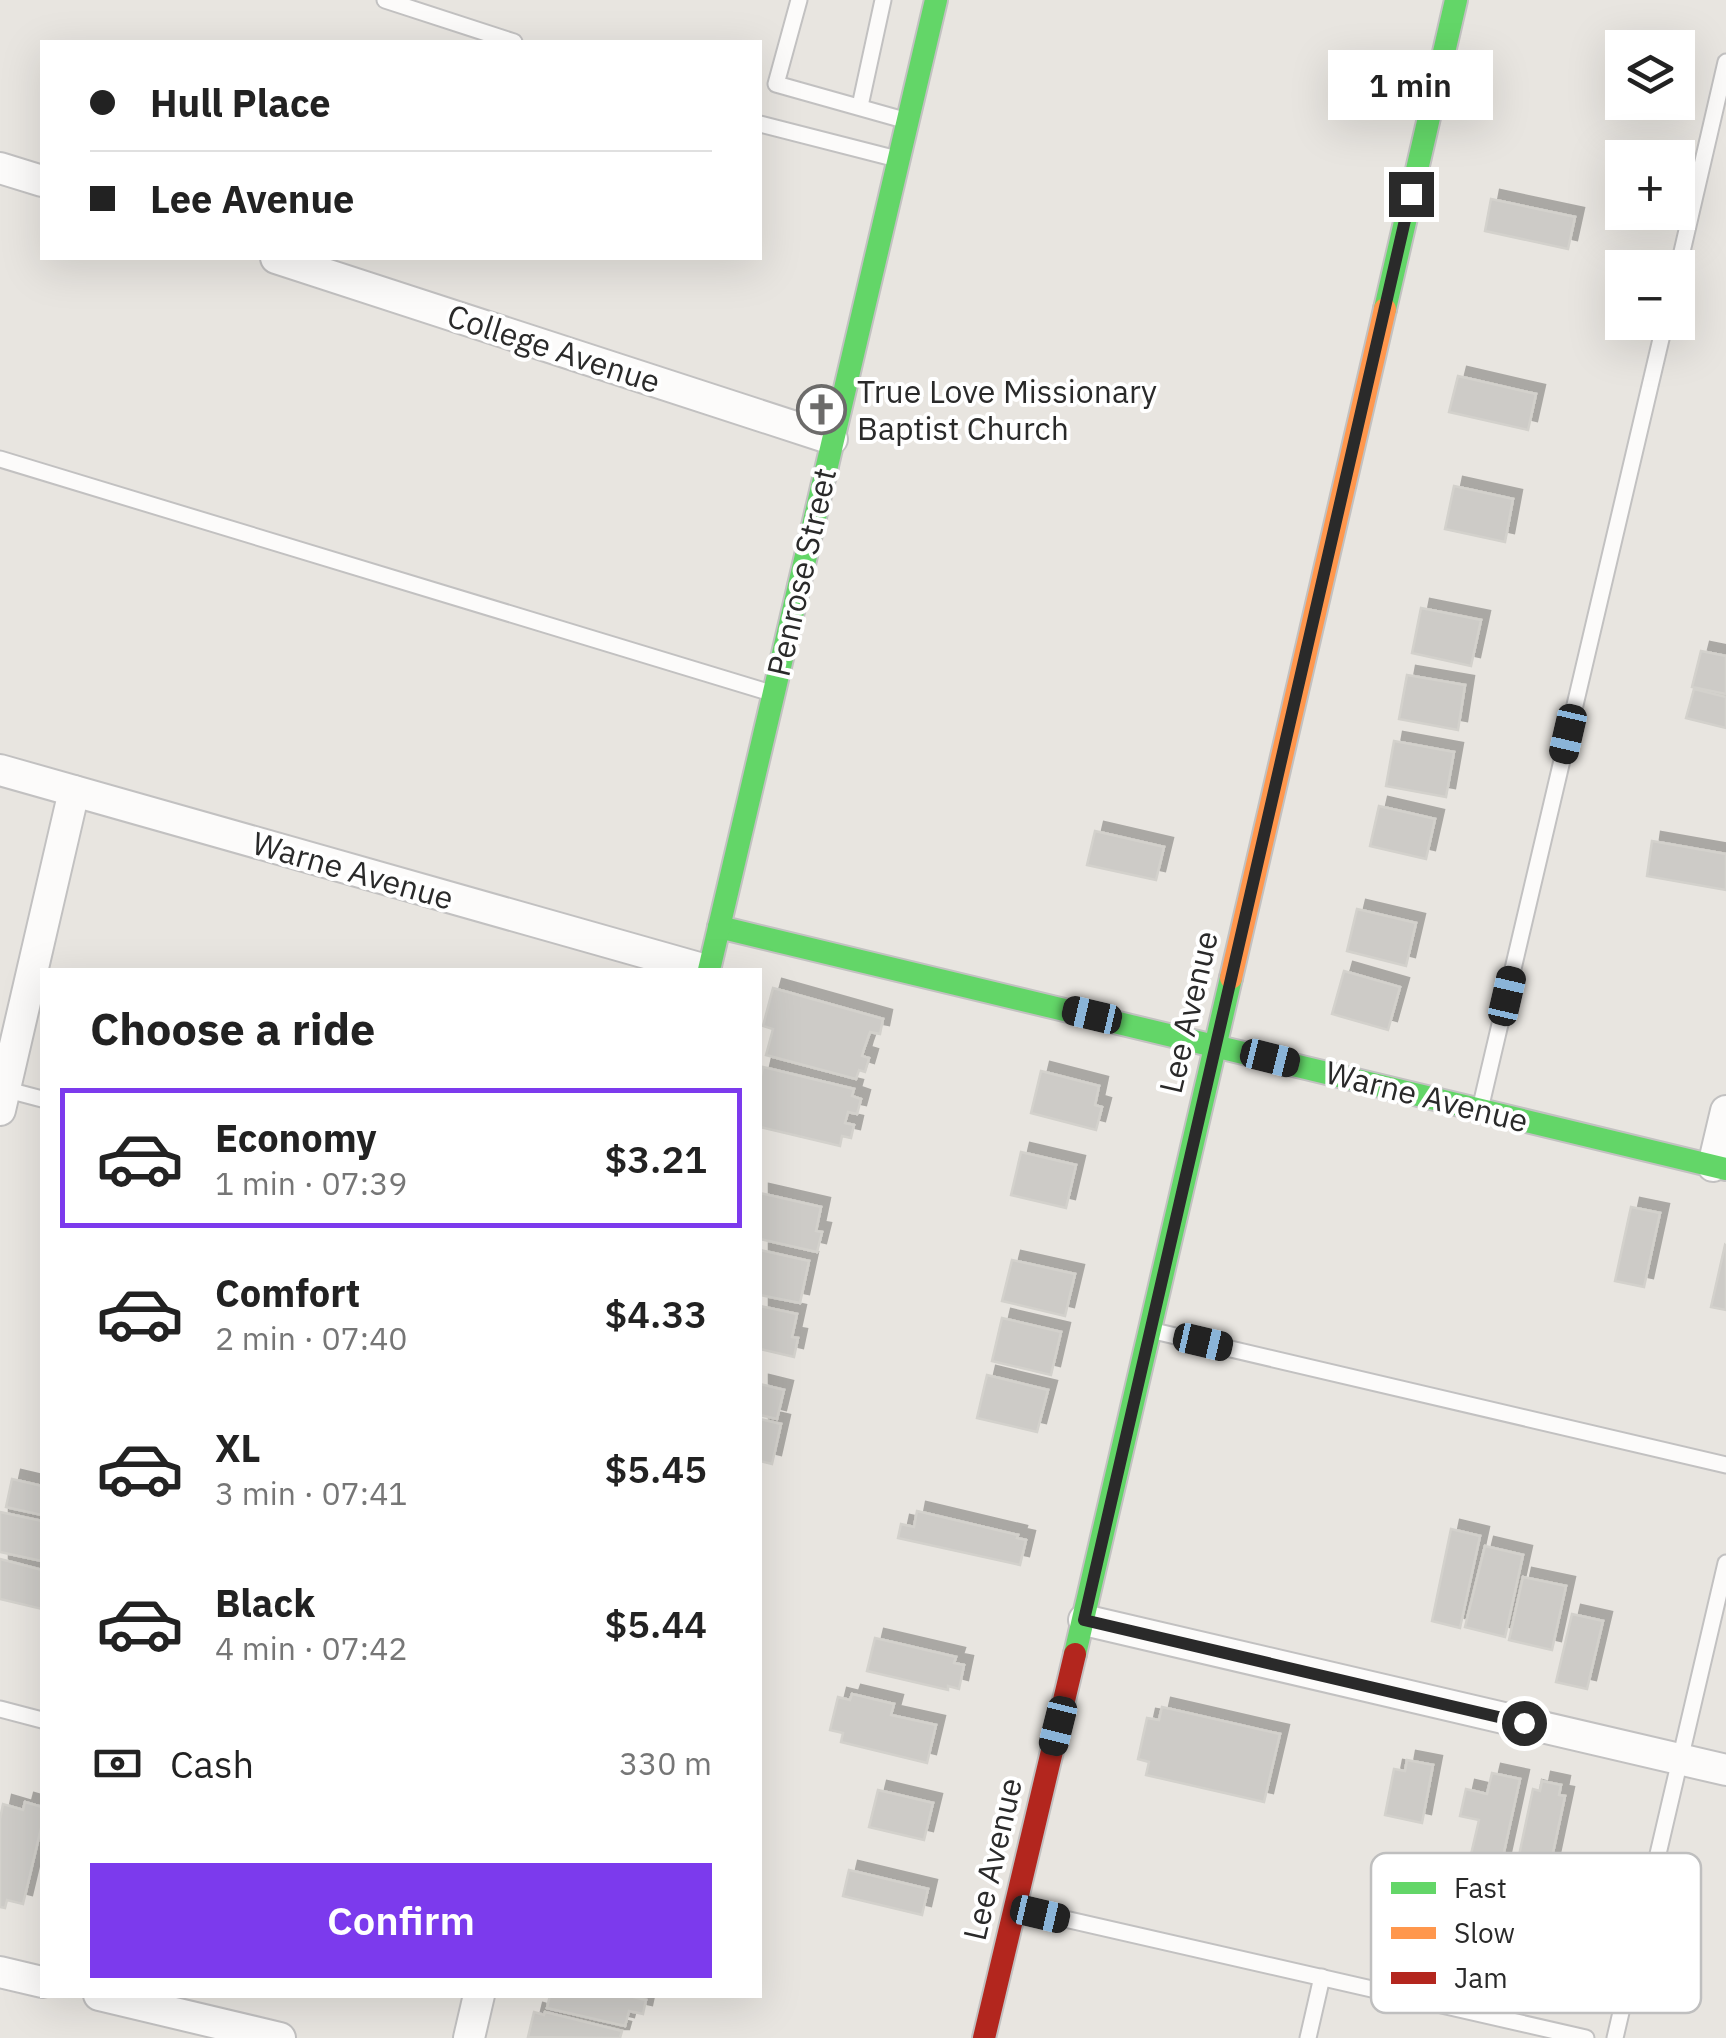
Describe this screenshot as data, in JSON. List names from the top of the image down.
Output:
{
  "streets": {
    "street": [
      "College Avenue",
      "Penrose Street",
      "Warne Avenue",
      "Lee Avenue"
    ]
  },
  "crossings": [
    ["College Avenue", "Penrose Street"],
    ["Penrose Street", "Warne Avenue"],
    ["Warne Avenue", "Lee Avenue"]
  ],
  "places": {
    "church": ["True Love Missionary Baptist Church"]
  },
  "legend": ["Fast", "Slow", "Jam"],
  "page": {
    "map_buttons": ["+", "−"],
    "banner": ["Hull Place", "Lee Avenue"],
    "bubble": "1 min",
    "heading": "Choose a ride",
    "list": [
      {
        "name": "Economy",
        "note": "1 min · 07:39",
        "value": "$3.21"
      },
      {
        "name": "Comfort",
        "note": "2 min · 07:40",
        "value": "$4.33"
      },
      {
        "name": "XL",
        "note": "3 min · 07:41",
        "value": "$5.45"
      },
      {
        "name": "Black",
        "note": "4 min · 07:42",
        "value": "$5.44"
      }
    ],
    "pay": ["Cash", "330 m"],
    "buttons": "Confirm"
  }
}
